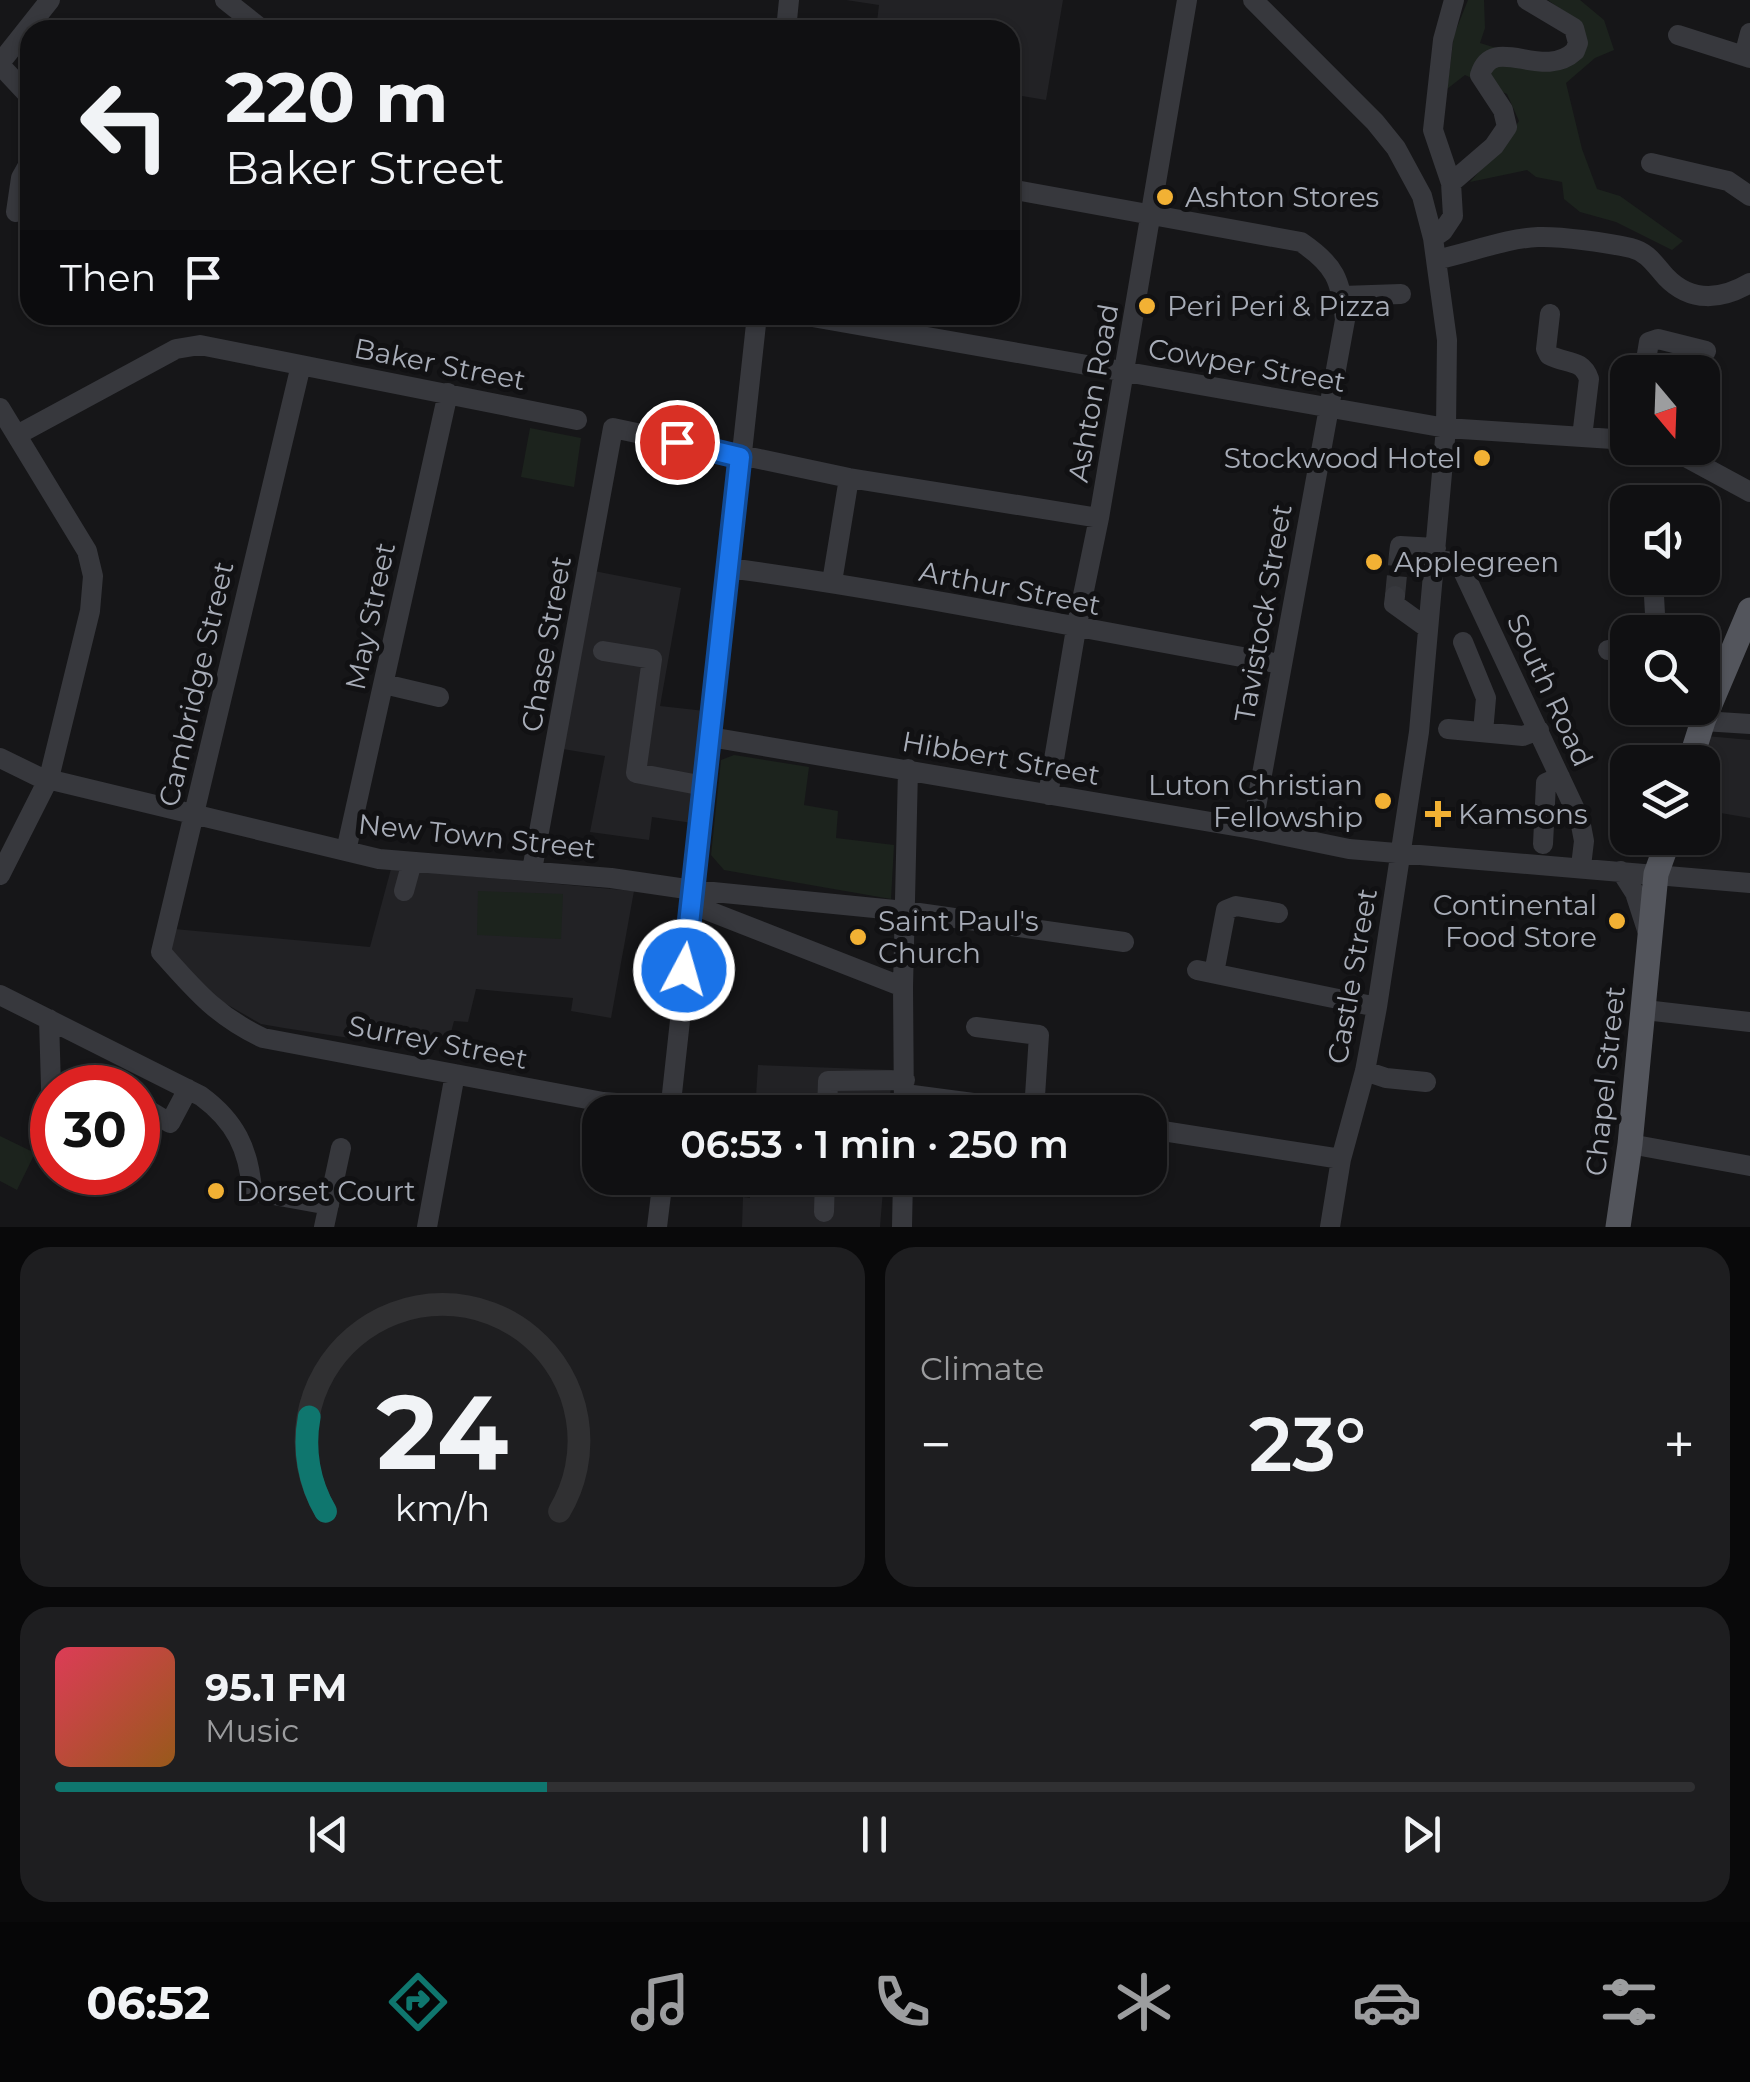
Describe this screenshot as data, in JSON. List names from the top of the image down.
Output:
{
  "streets": {
    "main road": ["Chapel Street"],
    "street": [
      "Baker Street",
      "Cowper Street",
      "Ashton Road",
      "Arthur Street",
      "Tavistock Street",
      "May Street",
      "Chase Street",
      "Cambridge Street",
      "South Road",
      "Hibbert Street",
      "New Town Street",
      "Castle Street",
      "Surrey Street"
    ]
  },
  "crossings": [
    ["Baker Street", "May Street"],
    ["Baker Street", "Cambridge Street"],
    ["Cowper Street", "Ashton Road"],
    ["Cowper Street", "Tavistock Street"],
    ["Cowper Street", "Castle Street"],
    ["Ashton Road", "Arthur Street"],
    ["Ashton Road", "Hibbert Street"],
    ["Arthur Street", "Tavistock Street"],
    ["Tavistock Street", "Hibbert Street"],
    ["May Street", "New Town Street"],
    ["Chase Street", "New Town Street"],
    ["Cambridge Street", "New Town Street"],
    ["Cambridge Street", "Surrey Street"],
    ["South Road", "Hibbert Street"],
    ["South Road", "Castle Street"],
    ["Hibbert Street", "Castle Street"],
    ["Hibbert Street", "Chapel Street"]
  ],
  "places": {
    "other": [
      "Ashton Stores",
      "Peri Peri & Pizza",
      "Stockwood Hotel",
      "Applegreen",
      "Luton Christian Fellowship",
      "Continental Food Store",
      "Saint Paul's Church",
      "Dorset Court"
    ],
    "health": ["Kamsons"]
  },
  "north": "bottom",
  "page": {
    "turn": ["220 m", "Baker Street"],
    "then": "Then",
    "limit": "30",
    "trip": "06:53 · 1 min · 250 m",
    "tile": "Climate",
    "heat": ["−", "23°", "+"],
    "song": ["95.1 FM", "Music"],
    "tabs": "06:52",
    "gauge": ["24", "km/h"]
  }
}
